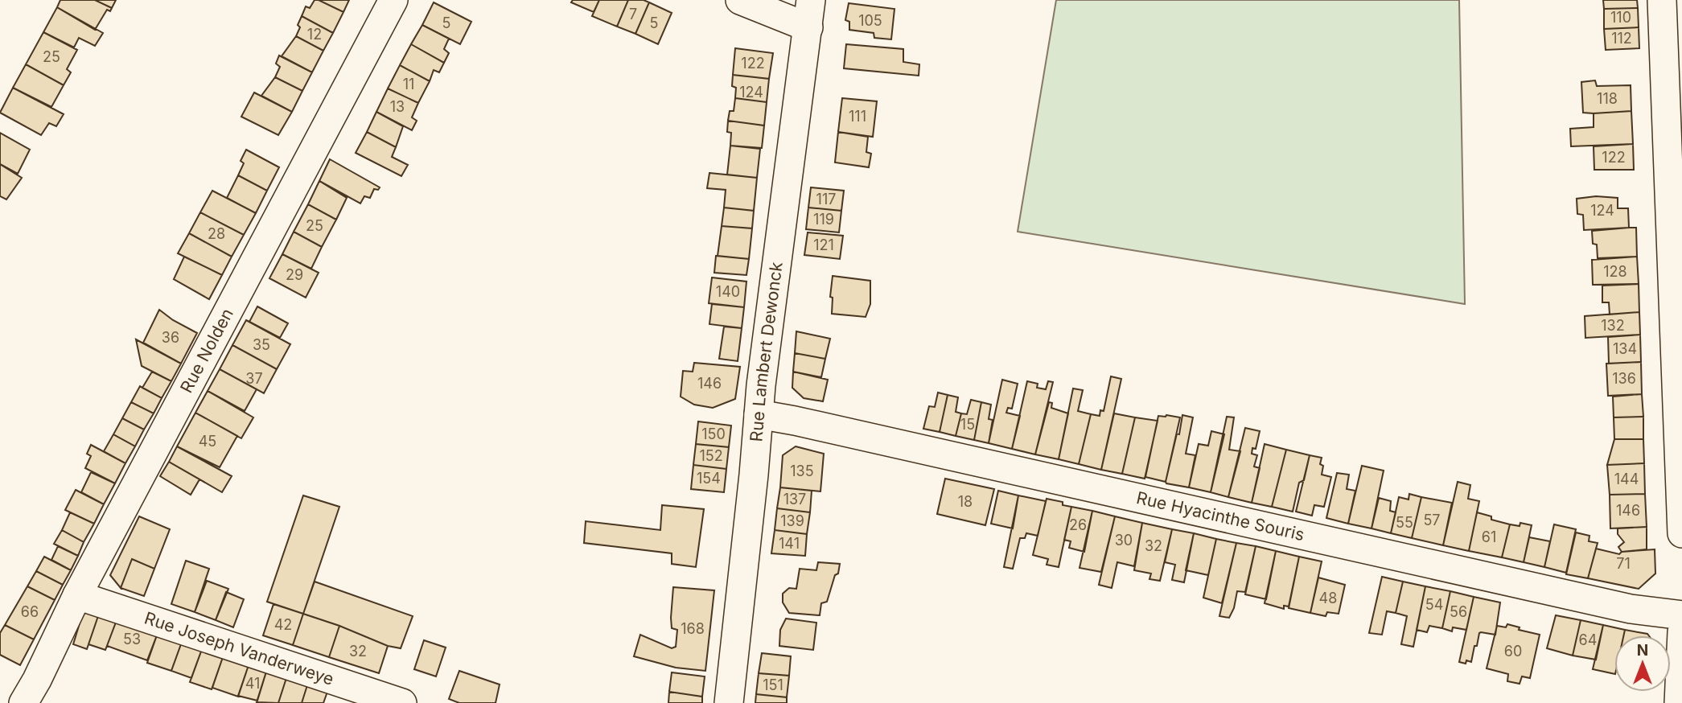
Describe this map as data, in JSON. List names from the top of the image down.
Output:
{
  "streets": {
    "street": [
      "Rue Nolden",
      "Rue Lambert Dewonck",
      "Rue Hyacinthe Souris",
      "Rue Joseph Vanderweye"
    ]
  },
  "crossings": [
    ["Rue Nolden", "Rue Joseph Vanderweye"],
    ["Rue Lambert Dewonck", "Rue Hyacinthe Souris"]
  ],
  "house_numbers": [
    "7",
    "110",
    "105",
    "5",
    "5",
    "12",
    "112",
    "25",
    "122",
    "11",
    "124",
    "118",
    "13",
    "111",
    "122",
    "117",
    "124",
    "119",
    "25",
    "28",
    "121",
    "128",
    "29",
    "140",
    "132",
    "36",
    "35",
    "134",
    "37",
    "136",
    "146",
    "15",
    "150",
    "45",
    "152",
    "135",
    "154",
    "144",
    "137",
    "18",
    "146",
    "57",
    "139",
    "55",
    "26",
    "61",
    "30",
    "141",
    "32",
    "71",
    "48",
    "54",
    "66",
    "56",
    "42",
    "168",
    "53",
    "64",
    "32",
    "60",
    "41",
    "151"
  ],
  "north": "top"
}
